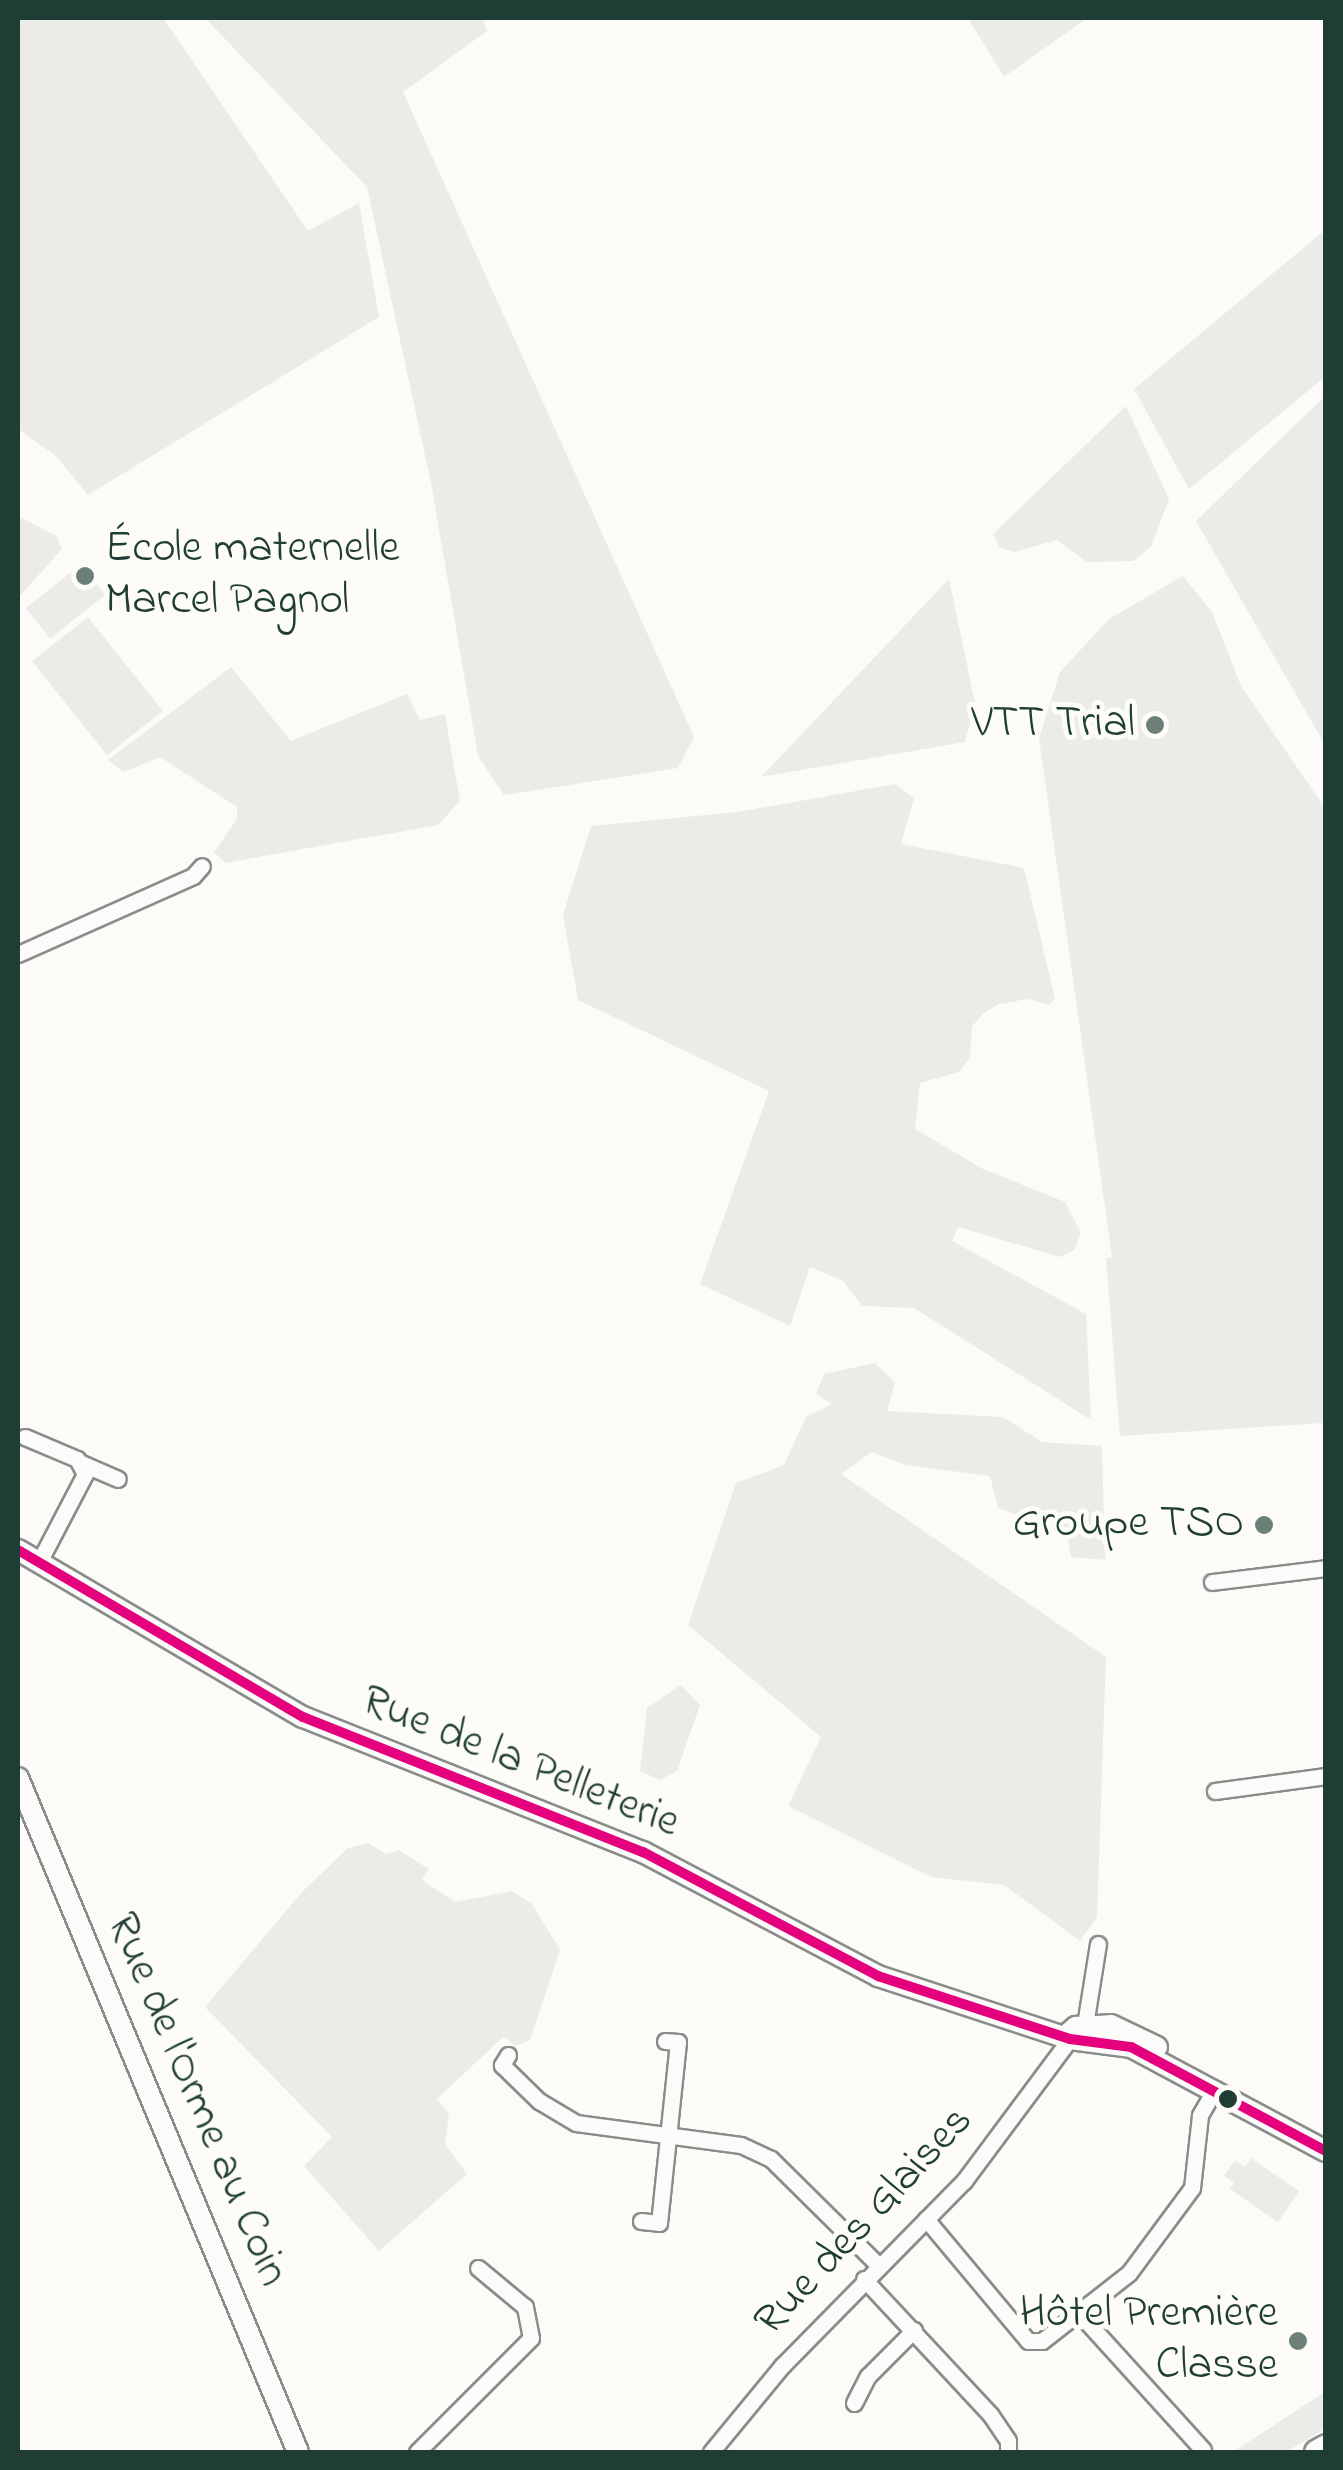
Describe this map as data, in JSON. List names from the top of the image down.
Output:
{
  "streets": {
    "main road": ["Rue de la Pelleterie", "Rue de l'Orme au Coin"],
    "street": ["Rue des Glaises"]
  },
  "crossings": [
    ["Rue de la Pelleterie", "Rue des Glaises"]
  ],
  "places": [
    "École maternelle Marcel Pagnol",
    "VTT Trial",
    "Groupe TSO",
    "Hôtel Première Classe"
  ]
}
